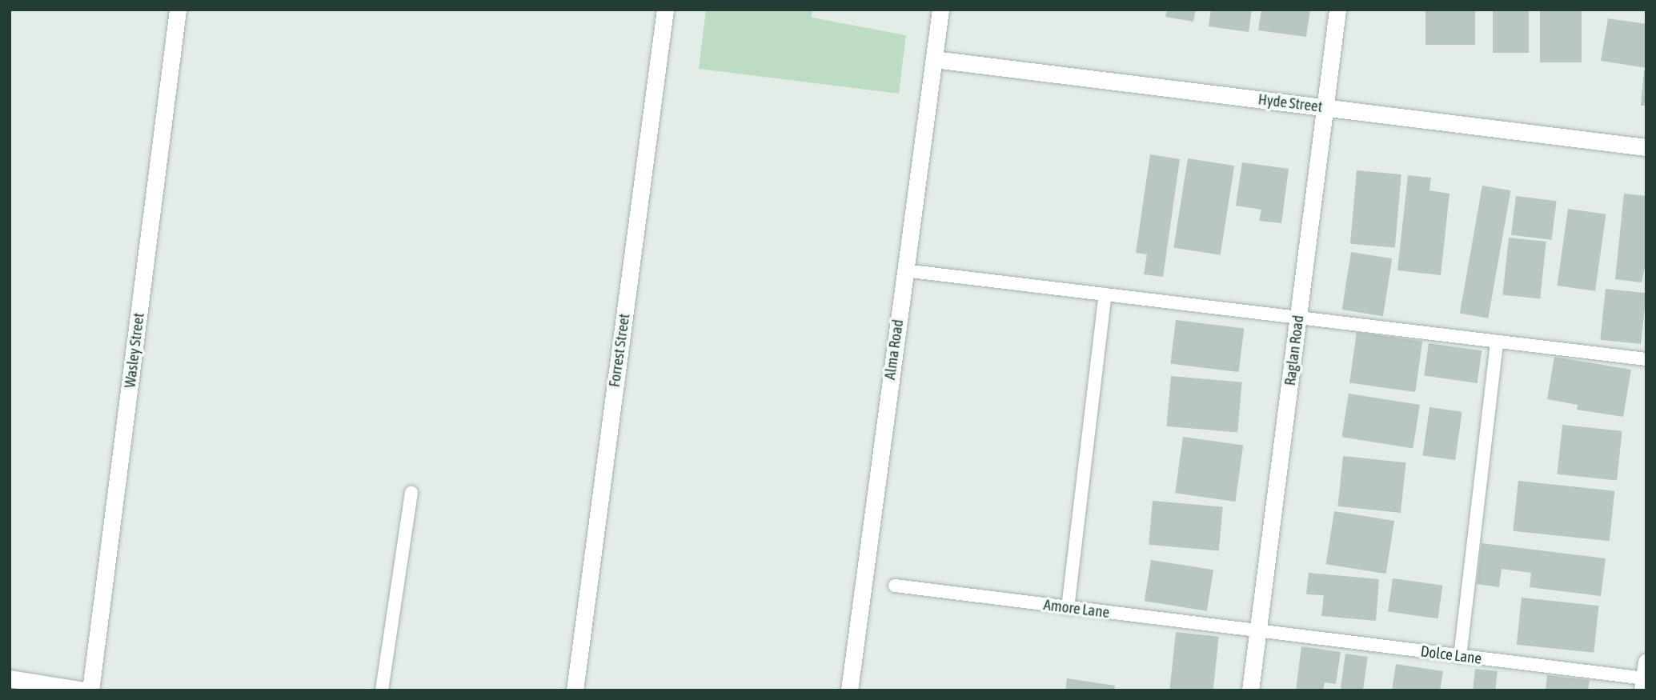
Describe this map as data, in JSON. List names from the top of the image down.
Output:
{
  "streets": {
    "street": [
      "Hyde Street",
      "Alma Road",
      "Wasley Street",
      "Forrest Street",
      "Raglan Road"
    ],
    "lane": ["Amore Lane", "Dolce Lane"]
  },
  "crossings": [
    ["Hyde Street", "Alma Road"],
    ["Hyde Street", "Raglan Road"],
    ["Raglan Road", "Amore Lane"],
    ["Raglan Road", "Dolce Lane"],
    ["Amore Lane", "Dolce Lane"]
  ]
}
